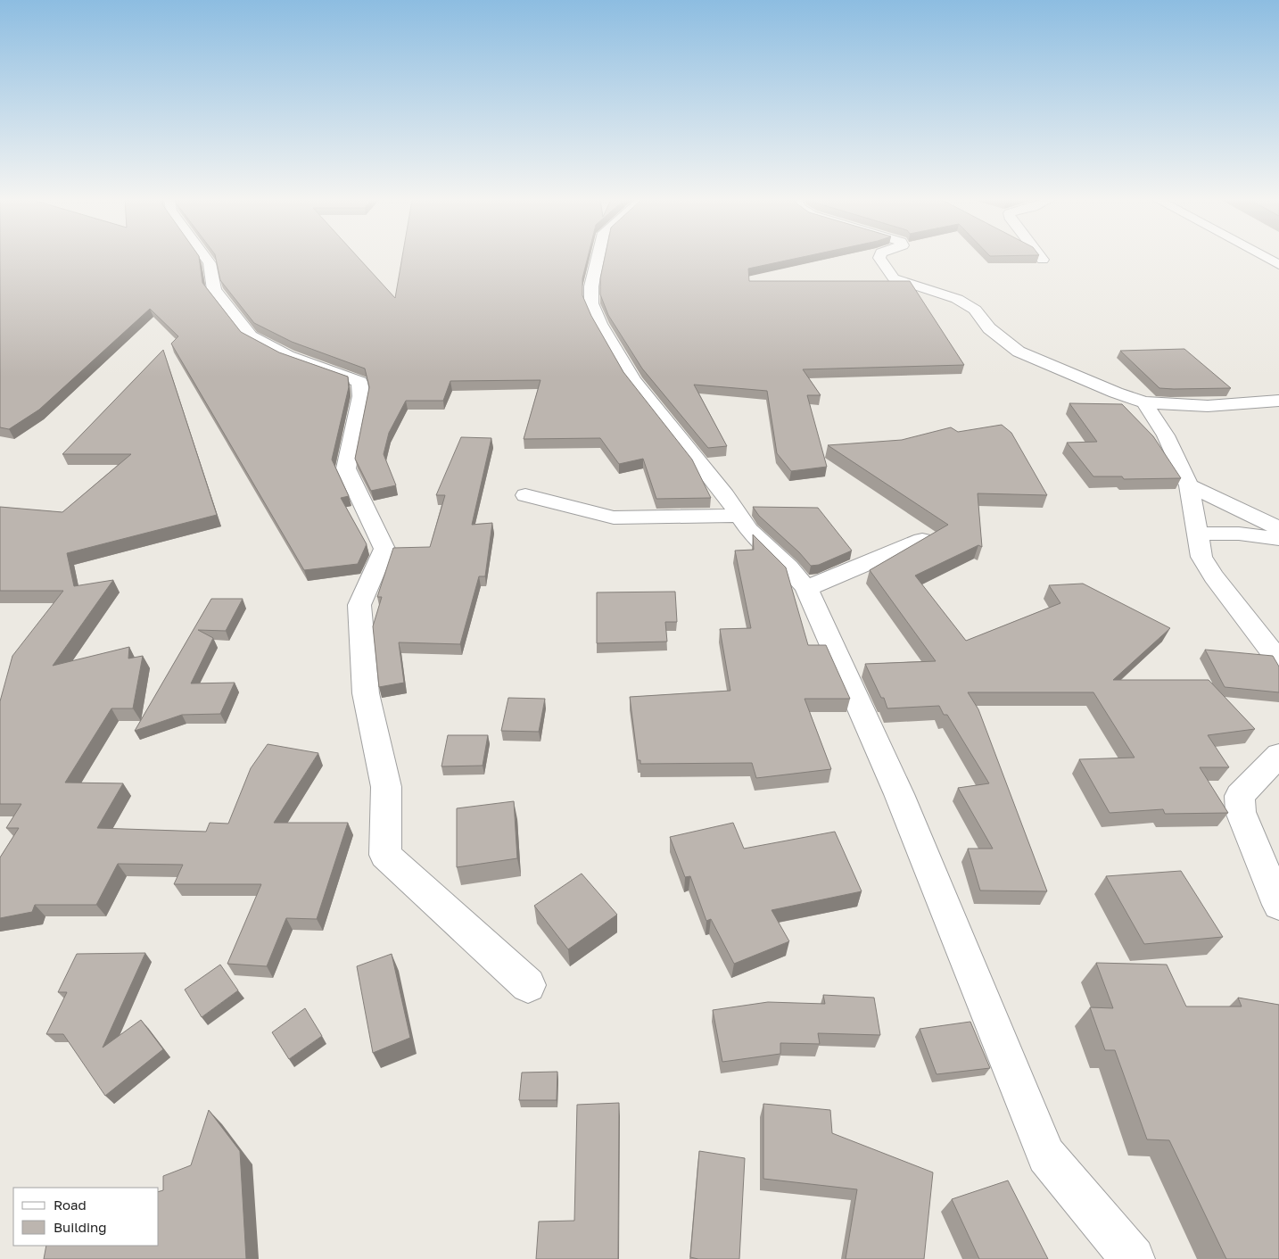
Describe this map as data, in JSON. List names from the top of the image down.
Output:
{
  "legend": ["Road", "Building"]
}
